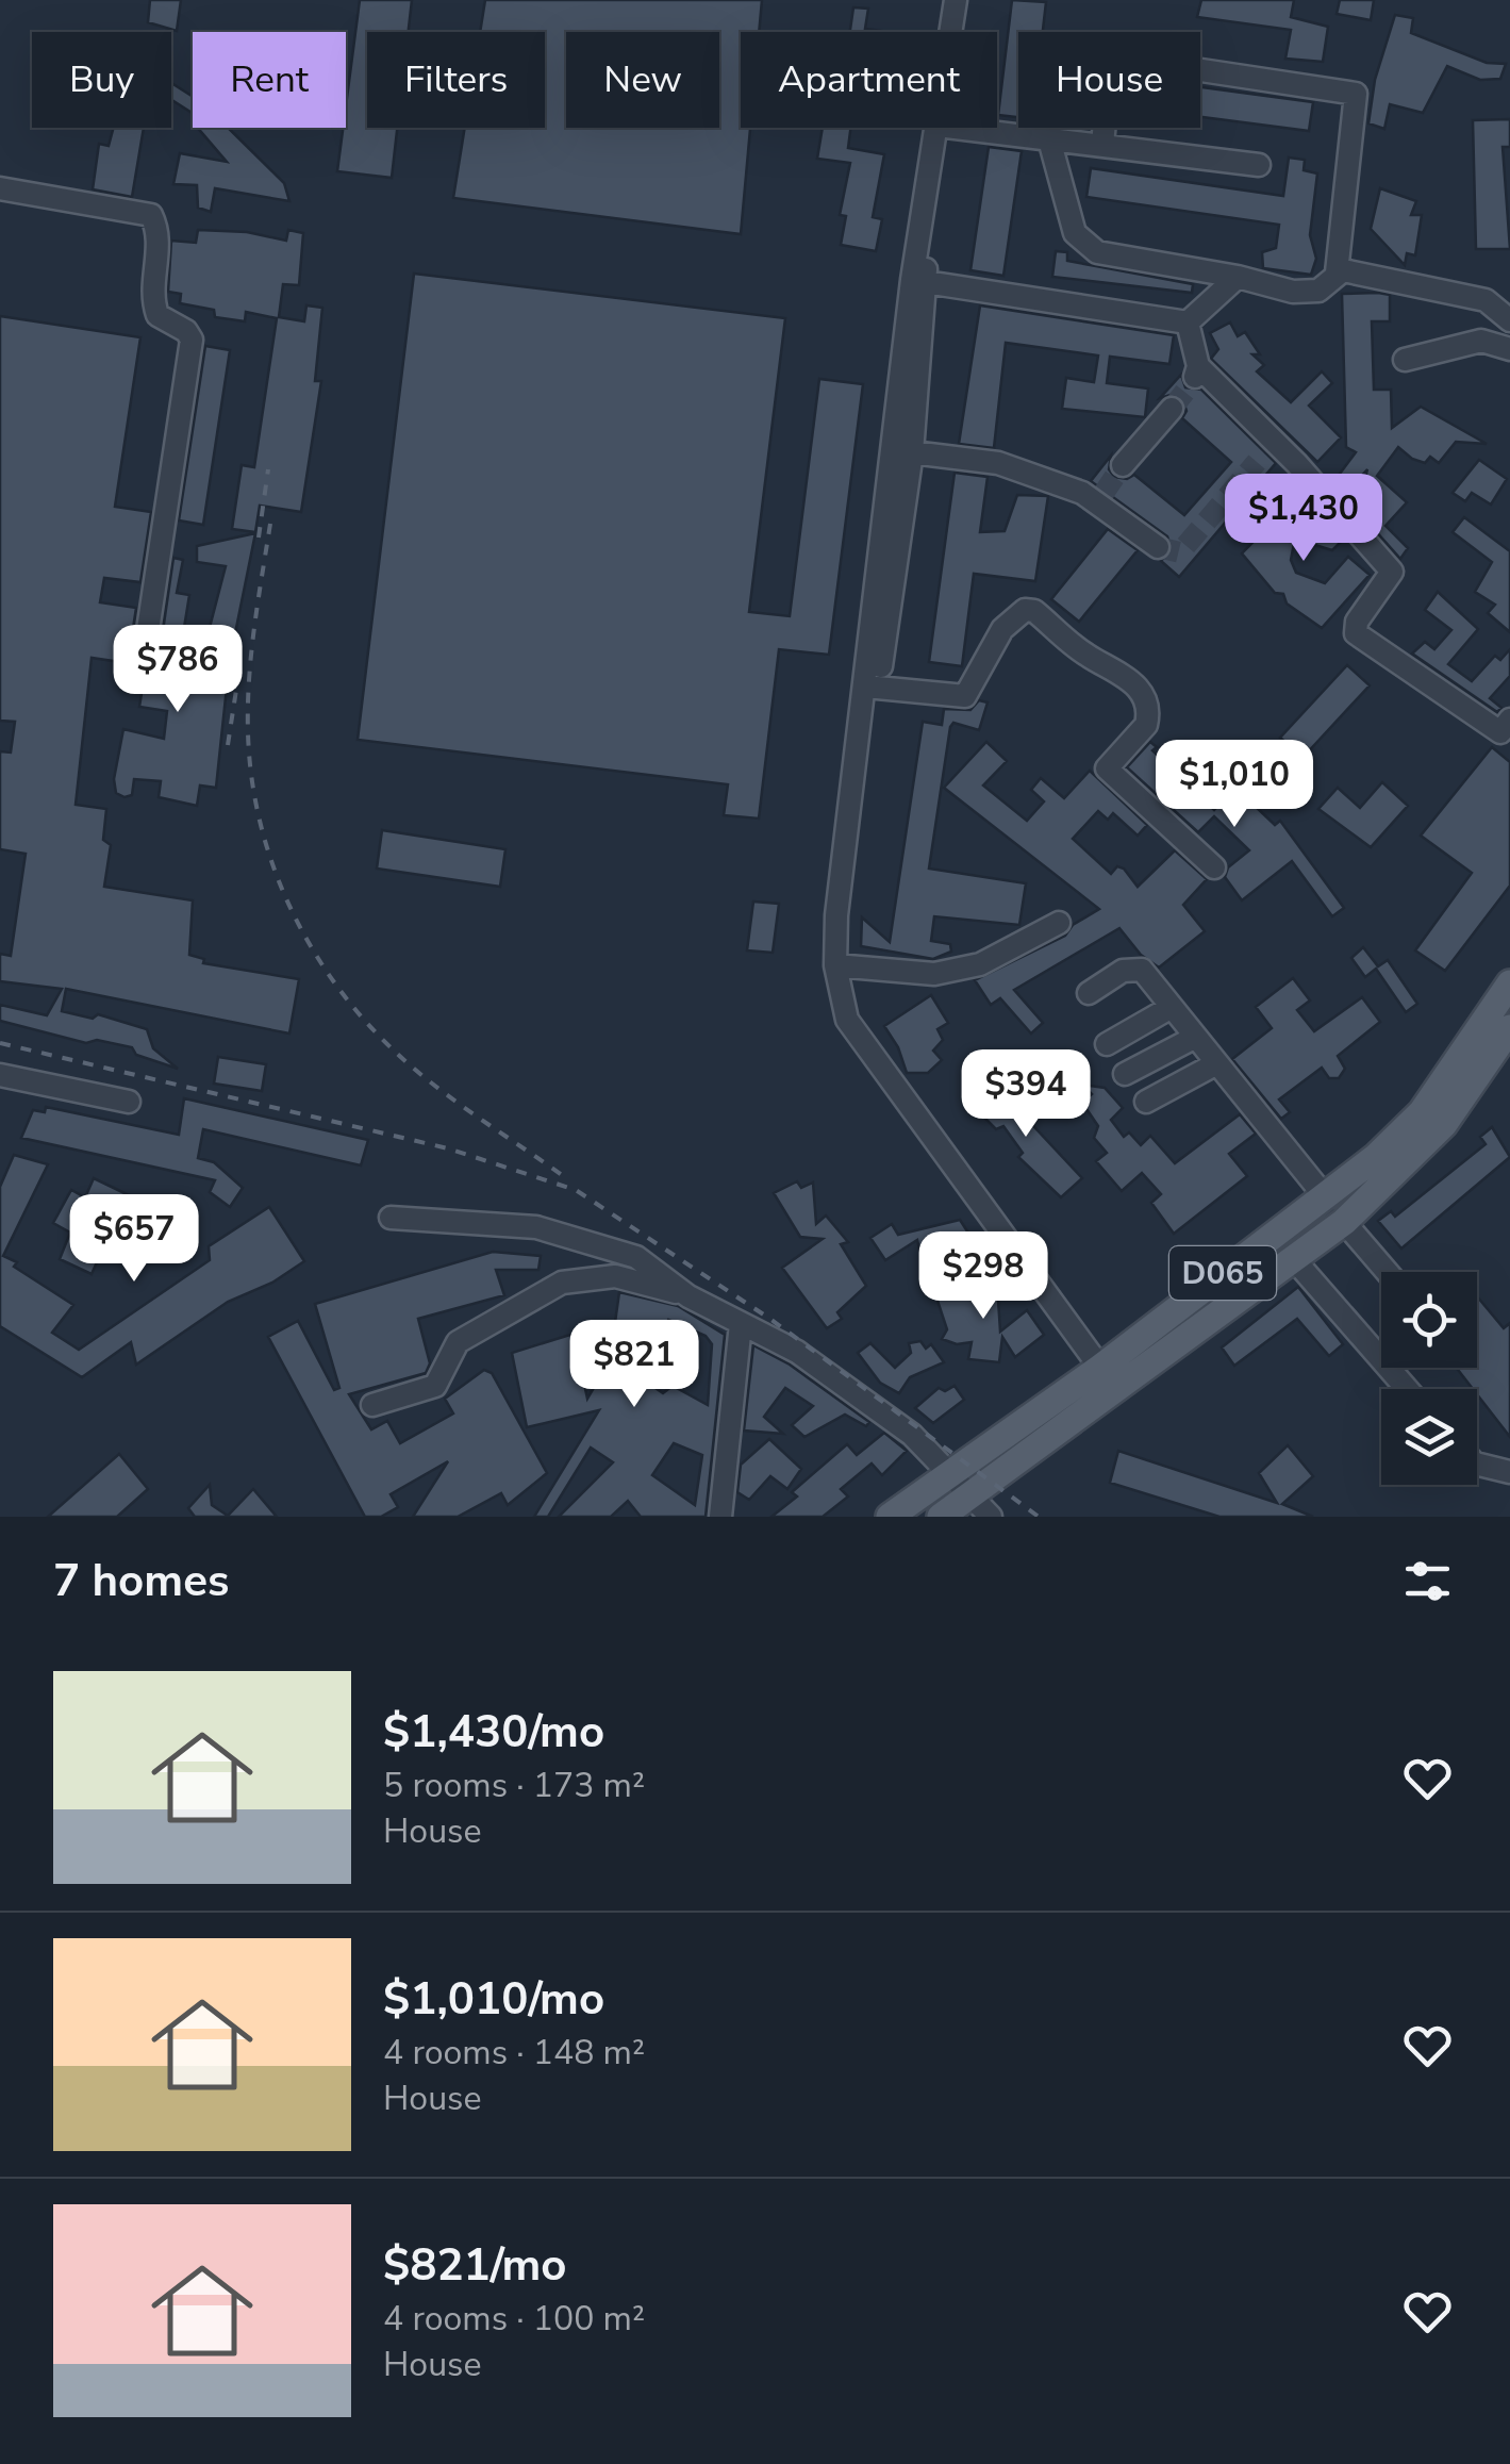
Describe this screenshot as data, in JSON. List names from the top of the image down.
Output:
{
  "streets": {
    "main road": ["D065"]
  },
  "page": {
    "chip": [
      "Buy",
      "Rent",
      "Filters",
      "New",
      "Apartment",
      "House"
    ],
    "price": [
      "$1,430",
      "$786",
      "$1,010",
      "$394",
      "$657",
      "$298",
      "$821"
    ],
    "heading": "7 homes",
    "list": [
      {
        "name": "$1,430/mo",
        "note": "5 rooms · 173 m² · House"
      },
      {
        "name": "$1,010/mo",
        "note": "4 rooms · 148 m² · House"
      },
      {
        "name": "$821/mo",
        "note": "4 rooms · 100 m² · House"
      }
    ]
  }
}
